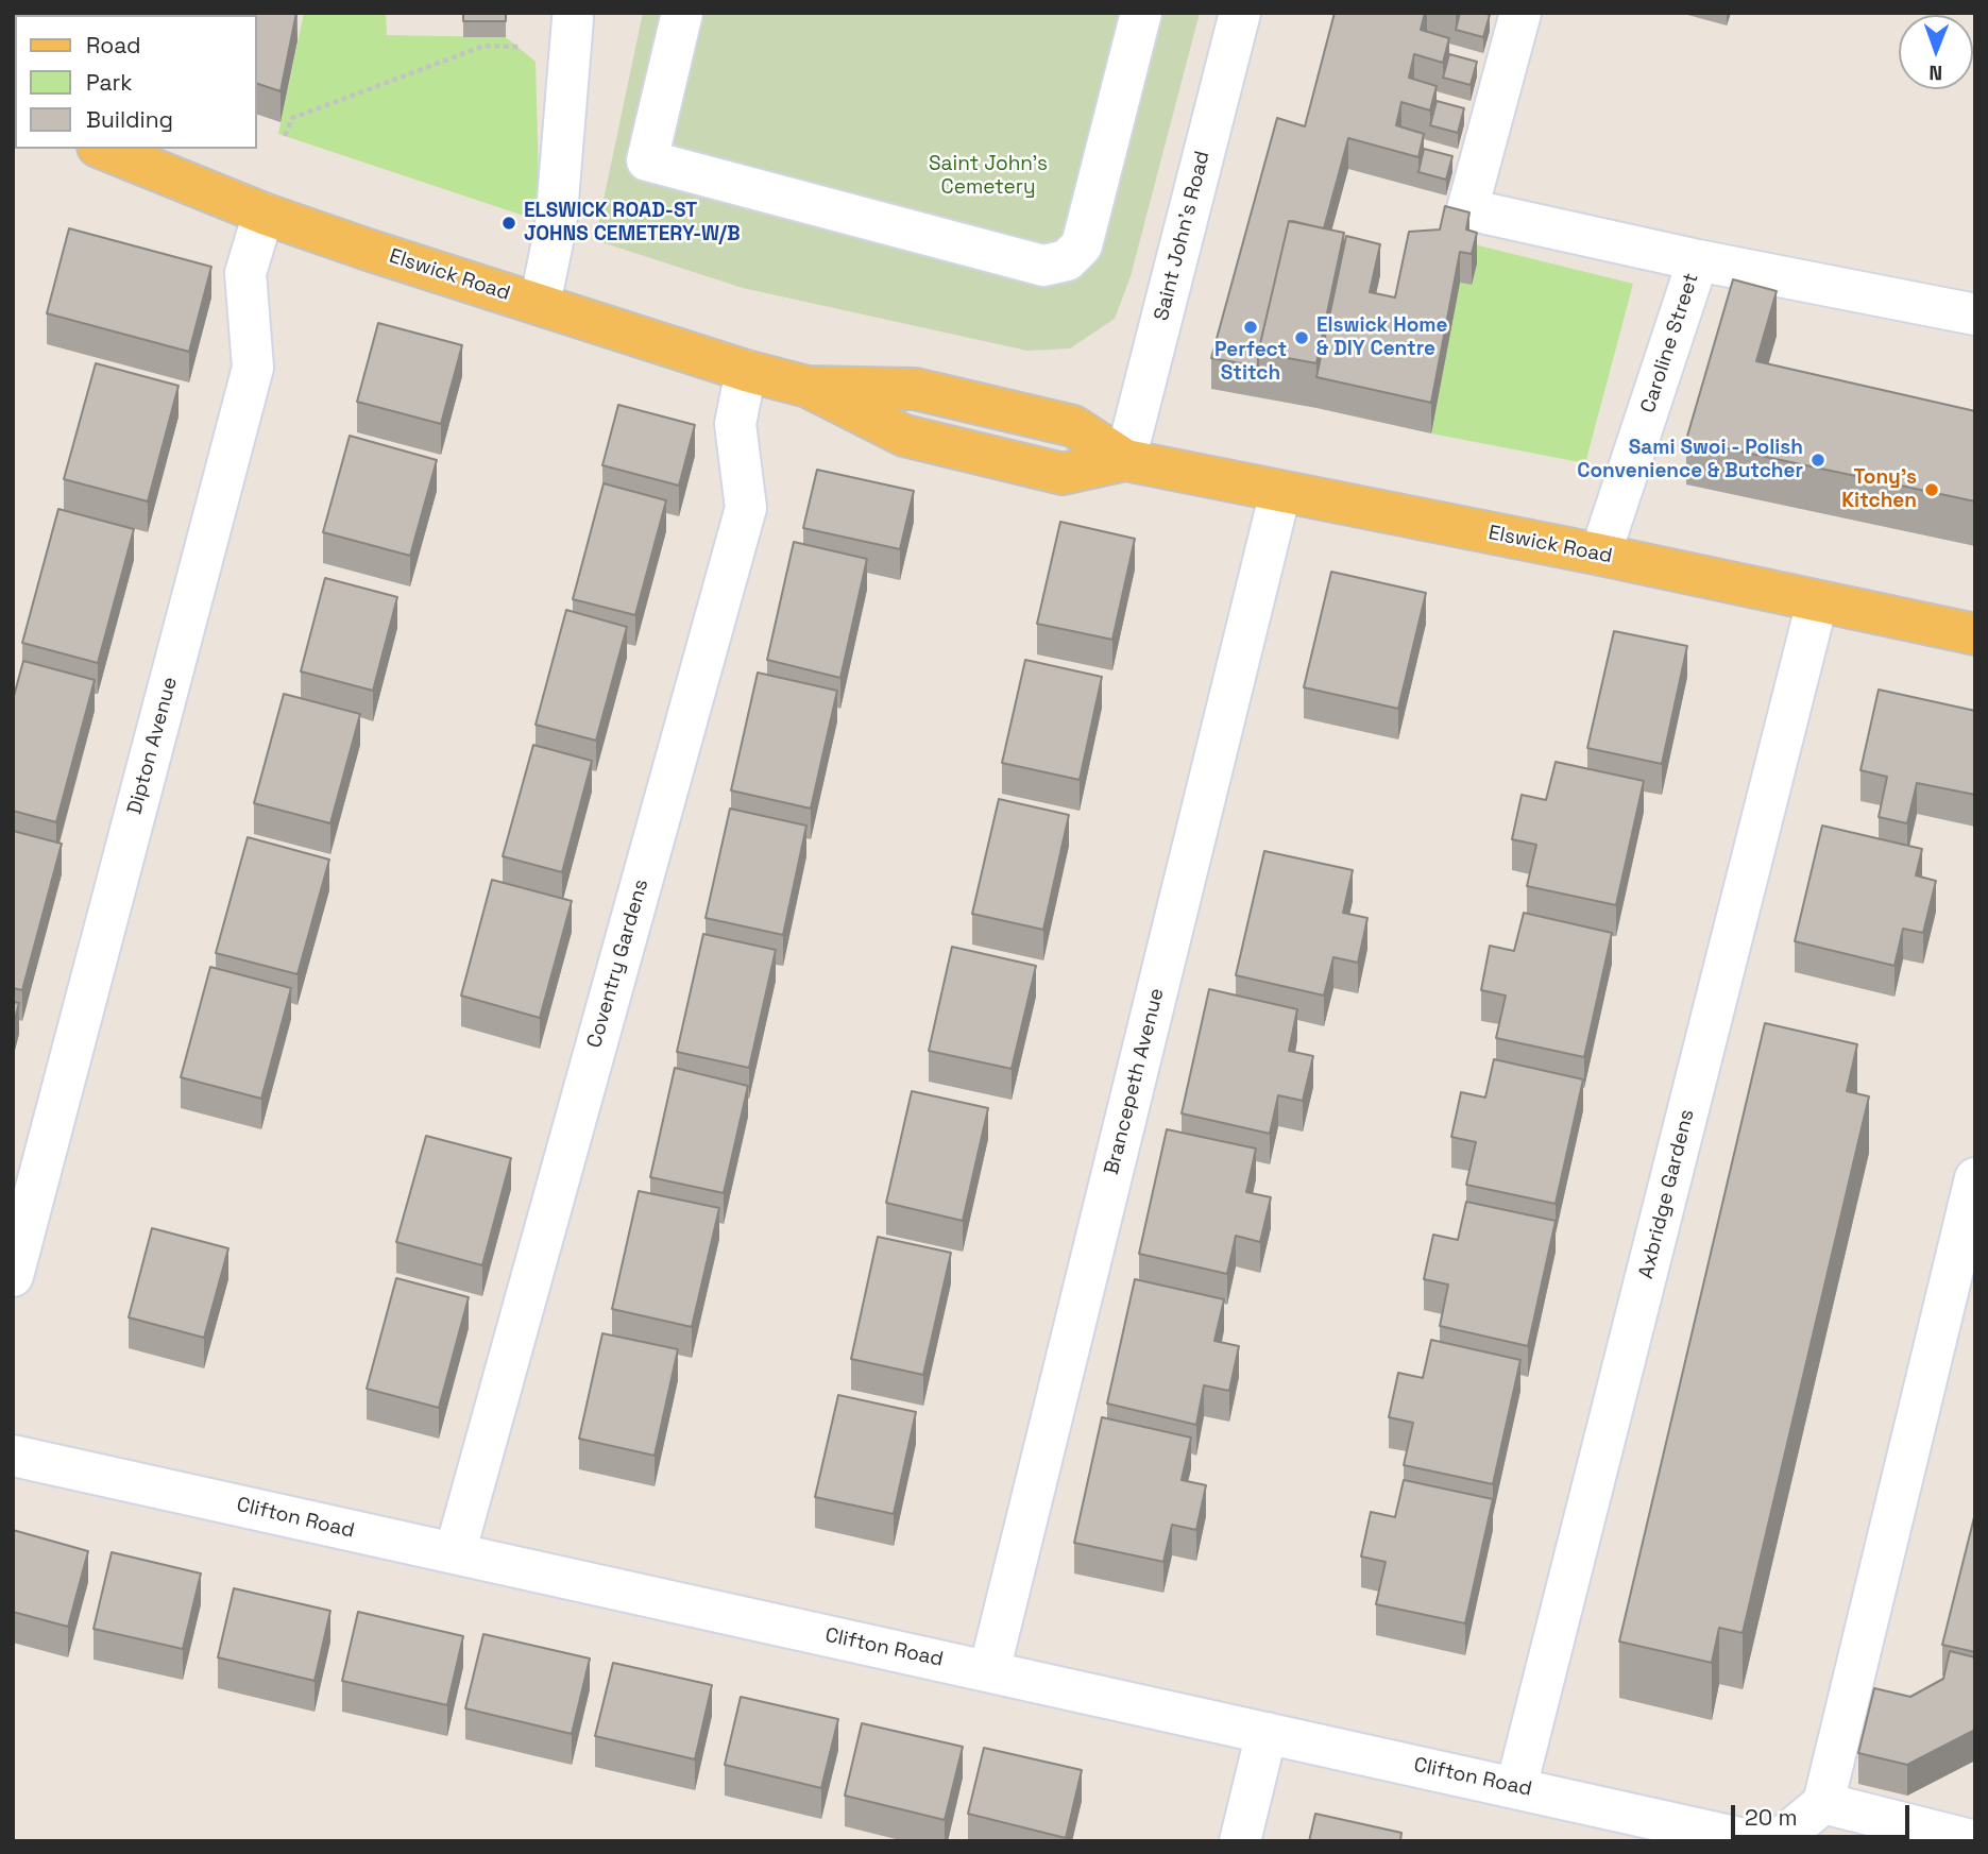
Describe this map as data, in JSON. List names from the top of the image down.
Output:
{
  "streets": {
    "main road": ["Elswick Road"],
    "street": [
      "Saint John's Road",
      "Caroline Street",
      "Dipton Avenue",
      "Coventry Gardens",
      "Brancepeth Avenue",
      "Axbridge Gardens",
      "Clifton Road"
    ]
  },
  "crossings": [
    ["Saint John's Road", "Elswick Road"],
    ["Elswick Road", "Caroline Street"],
    ["Elswick Road", "Dipton Avenue"],
    ["Elswick Road", "Coventry Gardens"],
    ["Elswick Road", "Brancepeth Avenue"],
    ["Elswick Road", "Axbridge Gardens"],
    ["Coventry Gardens", "Clifton Road"],
    ["Brancepeth Avenue", "Clifton Road"],
    ["Axbridge Gardens", "Clifton Road"]
  ],
  "parks": ["Saint John's Cemetery"],
  "places": [
    "ELSWICK ROAD-ST JOHNS CEMETERY-W/B",
    "Perfect Stitch",
    "Elswick Home & DIY Centre",
    "Sami Swoi - Polish Convenience & Butcher",
    "Tony's Kitchen"
  ],
  "legend": ["Road", "Park", "Building"],
  "scale_bar": "20 m",
  "north": "bottom"
}
